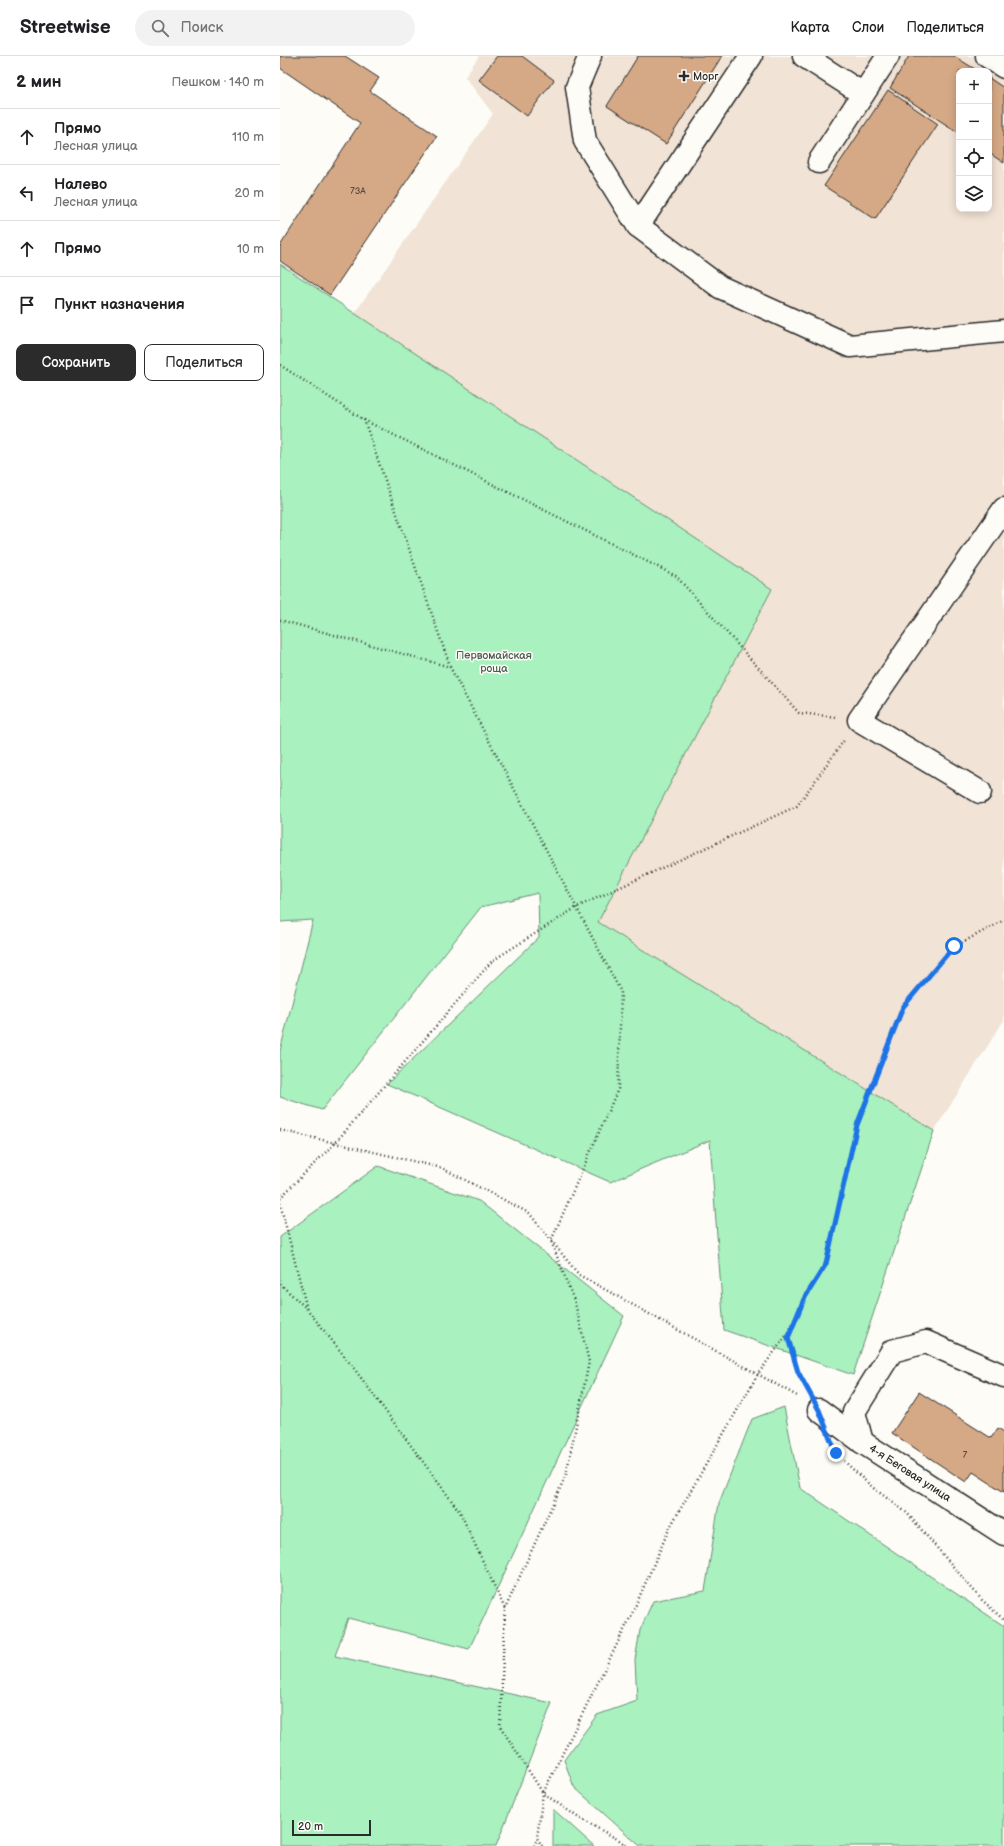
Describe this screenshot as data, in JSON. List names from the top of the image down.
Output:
{
  "streets": {
    "street": ["4-я Беговая улица"]
  },
  "parks": ["Первомайская роща"],
  "places": {
    "health": ["Морг"]
  },
  "house_numbers": ["73А", "7"],
  "scale_bar": "20 m",
  "page": {
    "header": "Streetwise",
    "search": "Поиск",
    "nav": ["Карта", "Слои", "Поделиться"],
    "heading": ["2 мин", "Пешком · 140 m"],
    "map_buttons": ["+", "−"],
    "list": [
      ["Прямо", "Лесная улица", "110 m"],
      ["Налево", "Лесная улица", "20 m"],
      ["Прямо", "10 m"],
      "Пункт назначения"
    ],
    "buttons": ["Сохранить", "Поделиться"],
    "scale": "20 m"
  }
}
